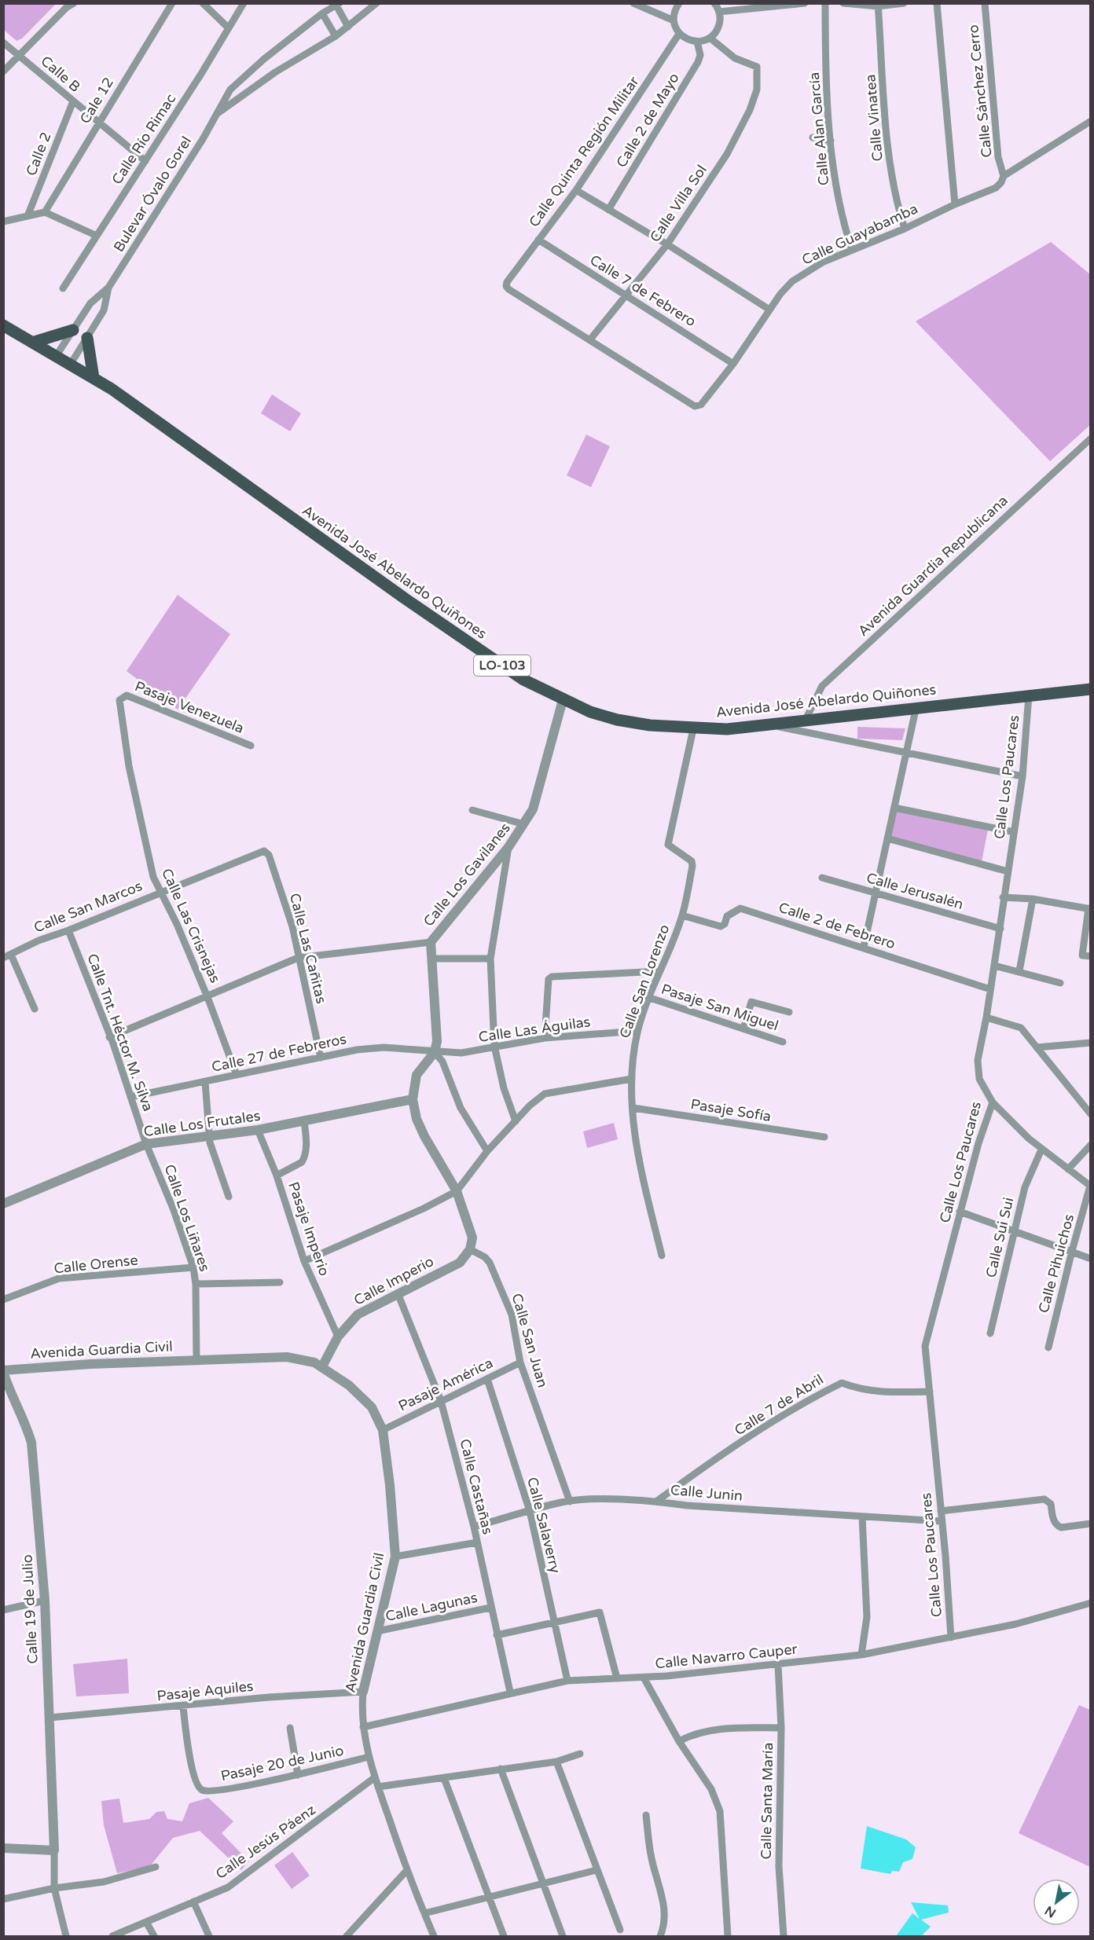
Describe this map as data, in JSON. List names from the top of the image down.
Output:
{
  "streets": {
    "main road": ["Avenida José Abelardo Quiñones", "LO-103"],
    "street": [
      "Calle B",
      "Calle Sánchez Cerro",
      "Cale 12",
      "Calle Vinatea",
      "Calle 2 de Mayo",
      "Calle Alan García",
      "Calle Río Rimac",
      "Calle Quinta Región Militar",
      "Calle 2",
      "Bulevar Óvalo Gorel",
      "Calle Villa Sol",
      "Calle Guayabamba",
      "Calle 7 de Febrero",
      "Avenida Guardia Republicana",
      "Pasaje Venezuela",
      "Calle Los Paucares",
      "Calle Los Gavilanes",
      "Calle Jerusalén",
      "Calle San Marcos",
      "Calle Las Crisnejas",
      "Calle 2 de Febrero",
      "Calle Las Cañitas",
      "Calle San Lorenzo",
      "Pasaje San Miguel",
      "Calle Las Águilas",
      "Calle Tnt. Héctor M. Silva",
      "Calle 27 de Febreros",
      "Pasaje Sofía",
      "Calle Los Frutales",
      "Calle Los Liñares",
      "Pasaje Imperio",
      "Calle Sui Sui",
      "Calle Pihuichos",
      "Calle Orense",
      "Calle Imperio",
      "Calle San Juan",
      "Avenida Guardia Civil",
      "Pasaje América",
      "Calle 7 de Abril",
      "Calle Castañas",
      "Calle Junin",
      "Calle Salaverry",
      "Calle Lagunas",
      "Calle 19 de Julio",
      "Calle Navarro Cauper",
      "Pasaje Aquiles",
      "Pasaje 20 de Junio",
      "Calle Santa María",
      "Calle Jesús Páenz"
    ]
  },
  "crossings": [
    ["Calle B", "Cale 12"],
    ["Calle B", "Calle Río Rimac"],
    ["Calle B", "Calle 2"],
    ["Calle Sánchez Cerro", "Calle Guayabamba"],
    ["Calle Vinatea", "Calle Guayabamba"],
    ["Calle Alan García", "Calle Guayabamba"],
    ["Calle Quinta Región Militar", "Calle Villa Sol"],
    ["Calle Quinta Región Militar", "Calle Guayabamba"],
    ["Calle Quinta Región Militar", "Calle 7 de Febrero"],
    ["Bulevar Óvalo Gorel", "Avenida José Abelardo Quiñones"],
    ["Calle Villa Sol", "Calle Guayabamba"],
    ["Calle Villa Sol", "Calle 7 de Febrero"],
    ["Calle Guayabamba", "Calle 7 de Febrero"],
    ["Avenida Guardia Republicana", "Avenida José Abelardo Quiñones"],
    ["Avenida José Abelardo Quiñones", "Calle Los Paucares"],
    ["Avenida José Abelardo Quiñones", "Calle Los Gavilanes"],
    ["Avenida José Abelardo Quiñones", "Calle San Lorenzo"],
    ["Pasaje Venezuela", "Calle Las Crisnejas"],
    ["Calle Los Paucares", "Calle Jerusalén"],
    ["Calle Los Paucares", "Calle 2 de Febrero"],
    ["Calle Los Paucares", "Calle 7 de Abril"],
    ["Calle Los Paucares", "Calle Junin"],
    ["Calle Los Paucares", "Calle Navarro Cauper"],
    ["Calle Los Gavilanes", "Calle Las Águilas"],
    ["Calle Los Gavilanes", "Calle 27 de Febreros"],
    ["Calle San Marcos", "Calle Las Crisnejas"],
    ["Calle San Marcos", "Calle Las Cañitas"],
    ["Calle San Marcos", "Calle Tnt. Héctor M. Silva"],
    ["Calle Las Crisnejas", "Calle 27 de Febreros"],
    ["Calle 2 de Febrero", "Calle San Lorenzo"],
    ["Calle Las Cañitas", "Calle 27 de Febreros"],
    ["Calle San Lorenzo", "Pasaje San Miguel"],
    ["Calle San Lorenzo", "Calle Las Águilas"],
    ["Calle San Lorenzo", "Pasaje Sofía"],
    ["Calle Las Águilas", "Calle 27 de Febreros"],
    ["Calle Tnt. Héctor M. Silva", "Calle 27 de Febreros"],
    ["Calle Tnt. Héctor M. Silva", "Calle Los Frutales"],
    ["Calle Tnt. Héctor M. Silva", "Calle Los Liñares"],
    ["Calle Los Frutales", "Calle Los Liñares"],
    ["Calle Los Frutales", "Pasaje Imperio"],
    ["Calle Los Liñares", "Calle Orense"],
    ["Calle Los Liñares", "Avenida Guardia Civil"],
    ["Pasaje Imperio", "Calle Imperio"],
    ["Calle Imperio", "Calle San Juan"],
    ["Calle Imperio", "Avenida Guardia Civil"],
    ["Calle Imperio", "Calle Castañas"],
    ["Calle San Juan", "Pasaje América"],
    ["Calle San Juan", "Calle Junin"],
    ["Avenida Guardia Civil", "Pasaje América"],
    ["Avenida Guardia Civil", "Calle Lagunas"],
    ["Avenida Guardia Civil", "Calle 19 de Julio"],
    ["Avenida Guardia Civil", "Calle Navarro Cauper"],
    ["Avenida Guardia Civil", "Pasaje Aquiles"],
    ["Avenida Guardia Civil", "Pasaje 20 de Junio"],
    ["Avenida Guardia Civil", "Calle Jesús Páenz"],
    ["Pasaje América", "Calle Castañas"],
    ["Pasaje América", "Calle Salaverry"],
    ["Calle 7 de Abril", "Calle Junin"],
    ["Calle Castañas", "Calle Junin"],
    ["Calle Castañas", "Calle Lagunas"],
    ["Calle Castañas", "Calle Navarro Cauper"],
    ["Calle Junin", "Calle Salaverry"],
    ["Calle Salaverry", "Calle Navarro Cauper"],
    ["Calle 19 de Julio", "Pasaje Aquiles"],
    ["Calle Navarro Cauper", "Calle Santa María"],
    ["Pasaje Aquiles", "Pasaje 20 de Junio"]
  ],
  "north": "bottom left"
}
